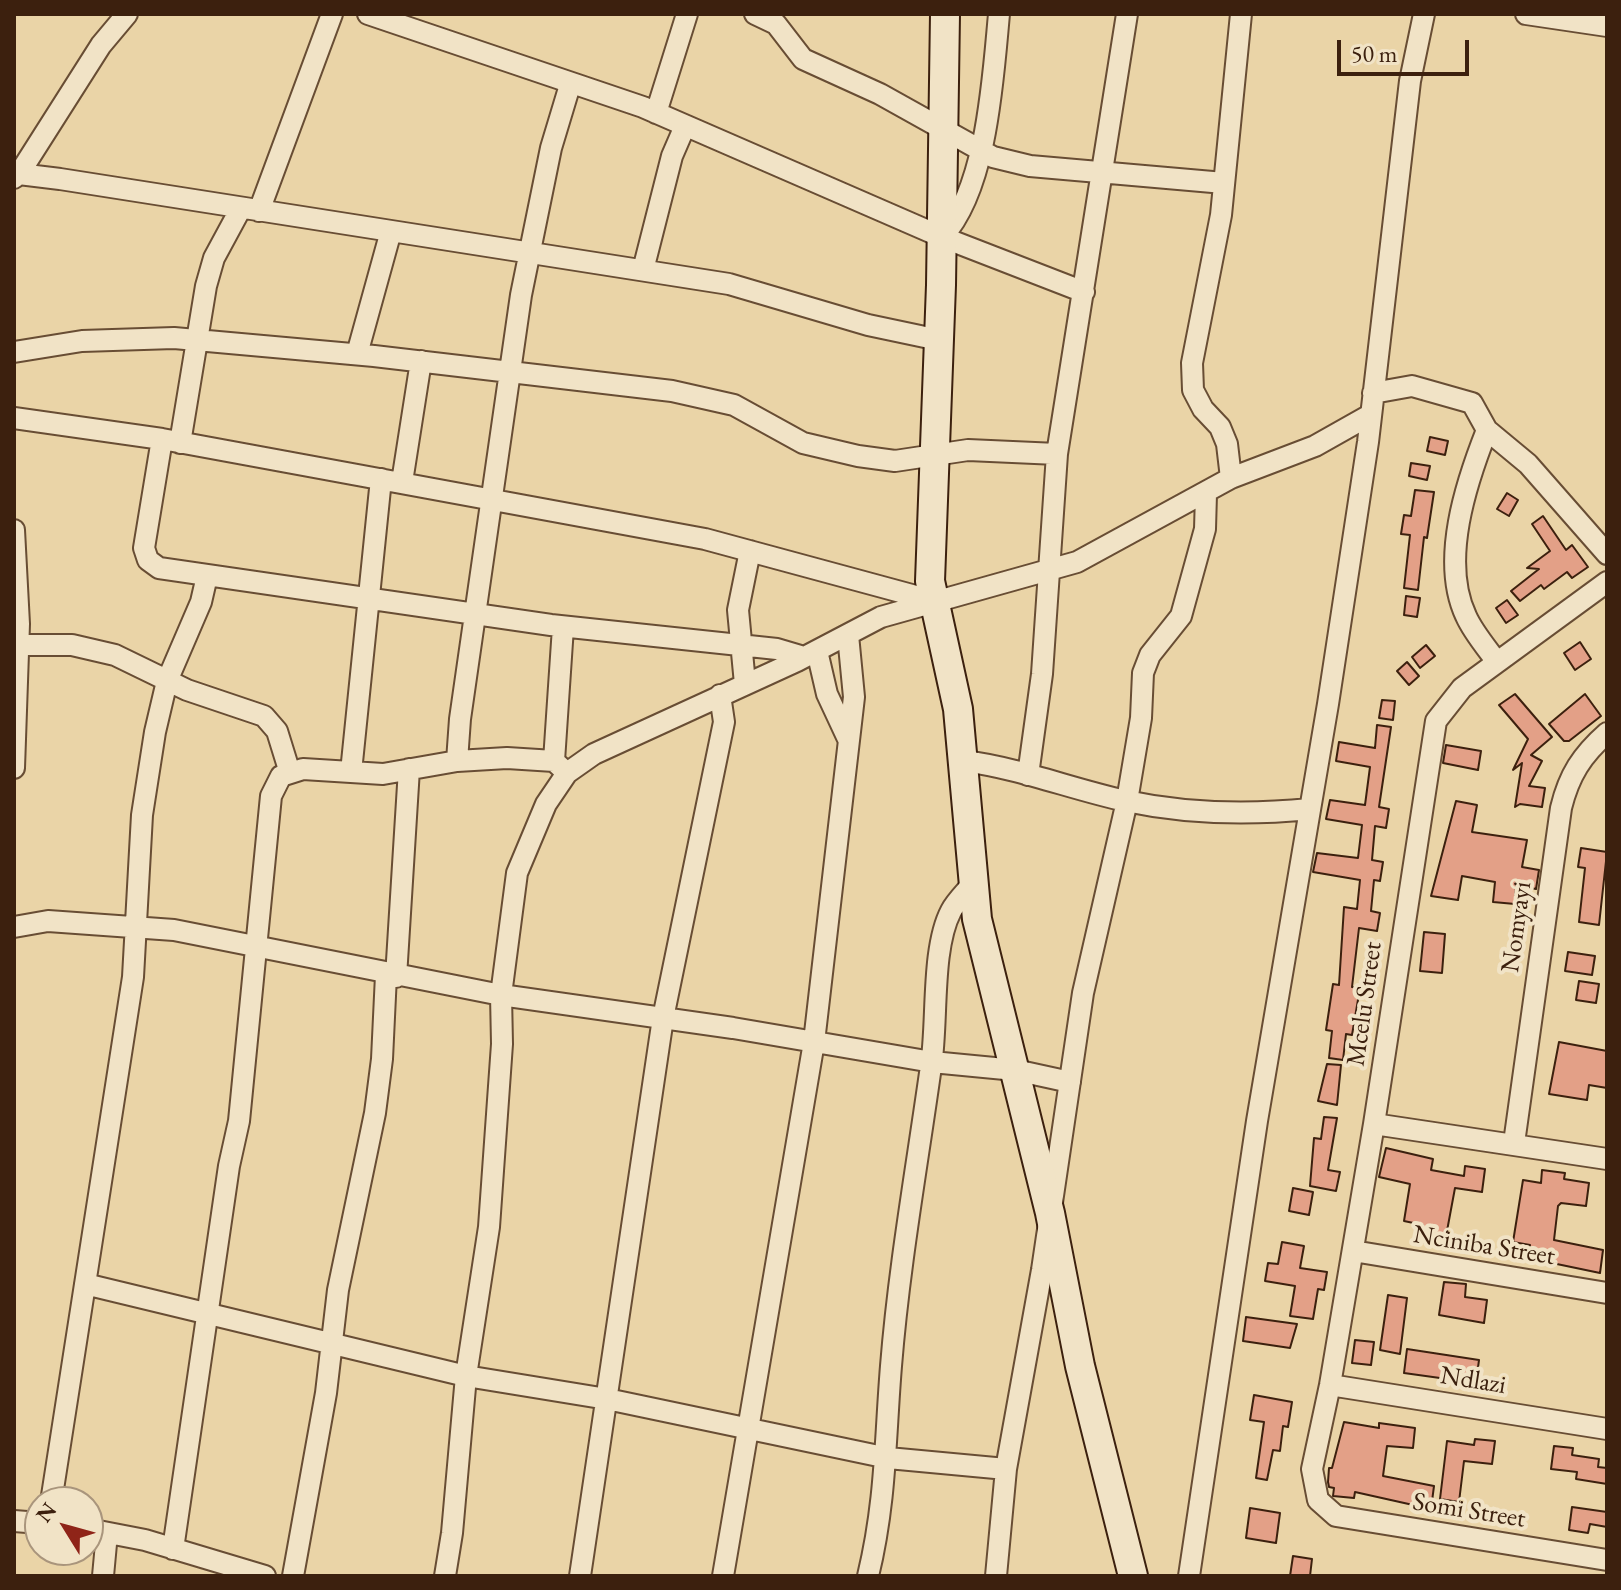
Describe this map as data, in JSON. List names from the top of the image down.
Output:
{
  "streets": {
    "street": [
      "Nomyayi",
      "Mcelu Street",
      "Nciniba Street",
      "Ndlazi",
      "Somi Street"
    ]
  },
  "crossings": [
    ["Mcelu Street", "Nciniba Street"],
    ["Mcelu Street", "Ndlazi"],
    ["Mcelu Street", "Somi Street"]
  ],
  "scale_bar": "50 m",
  "north": "top left"
}
